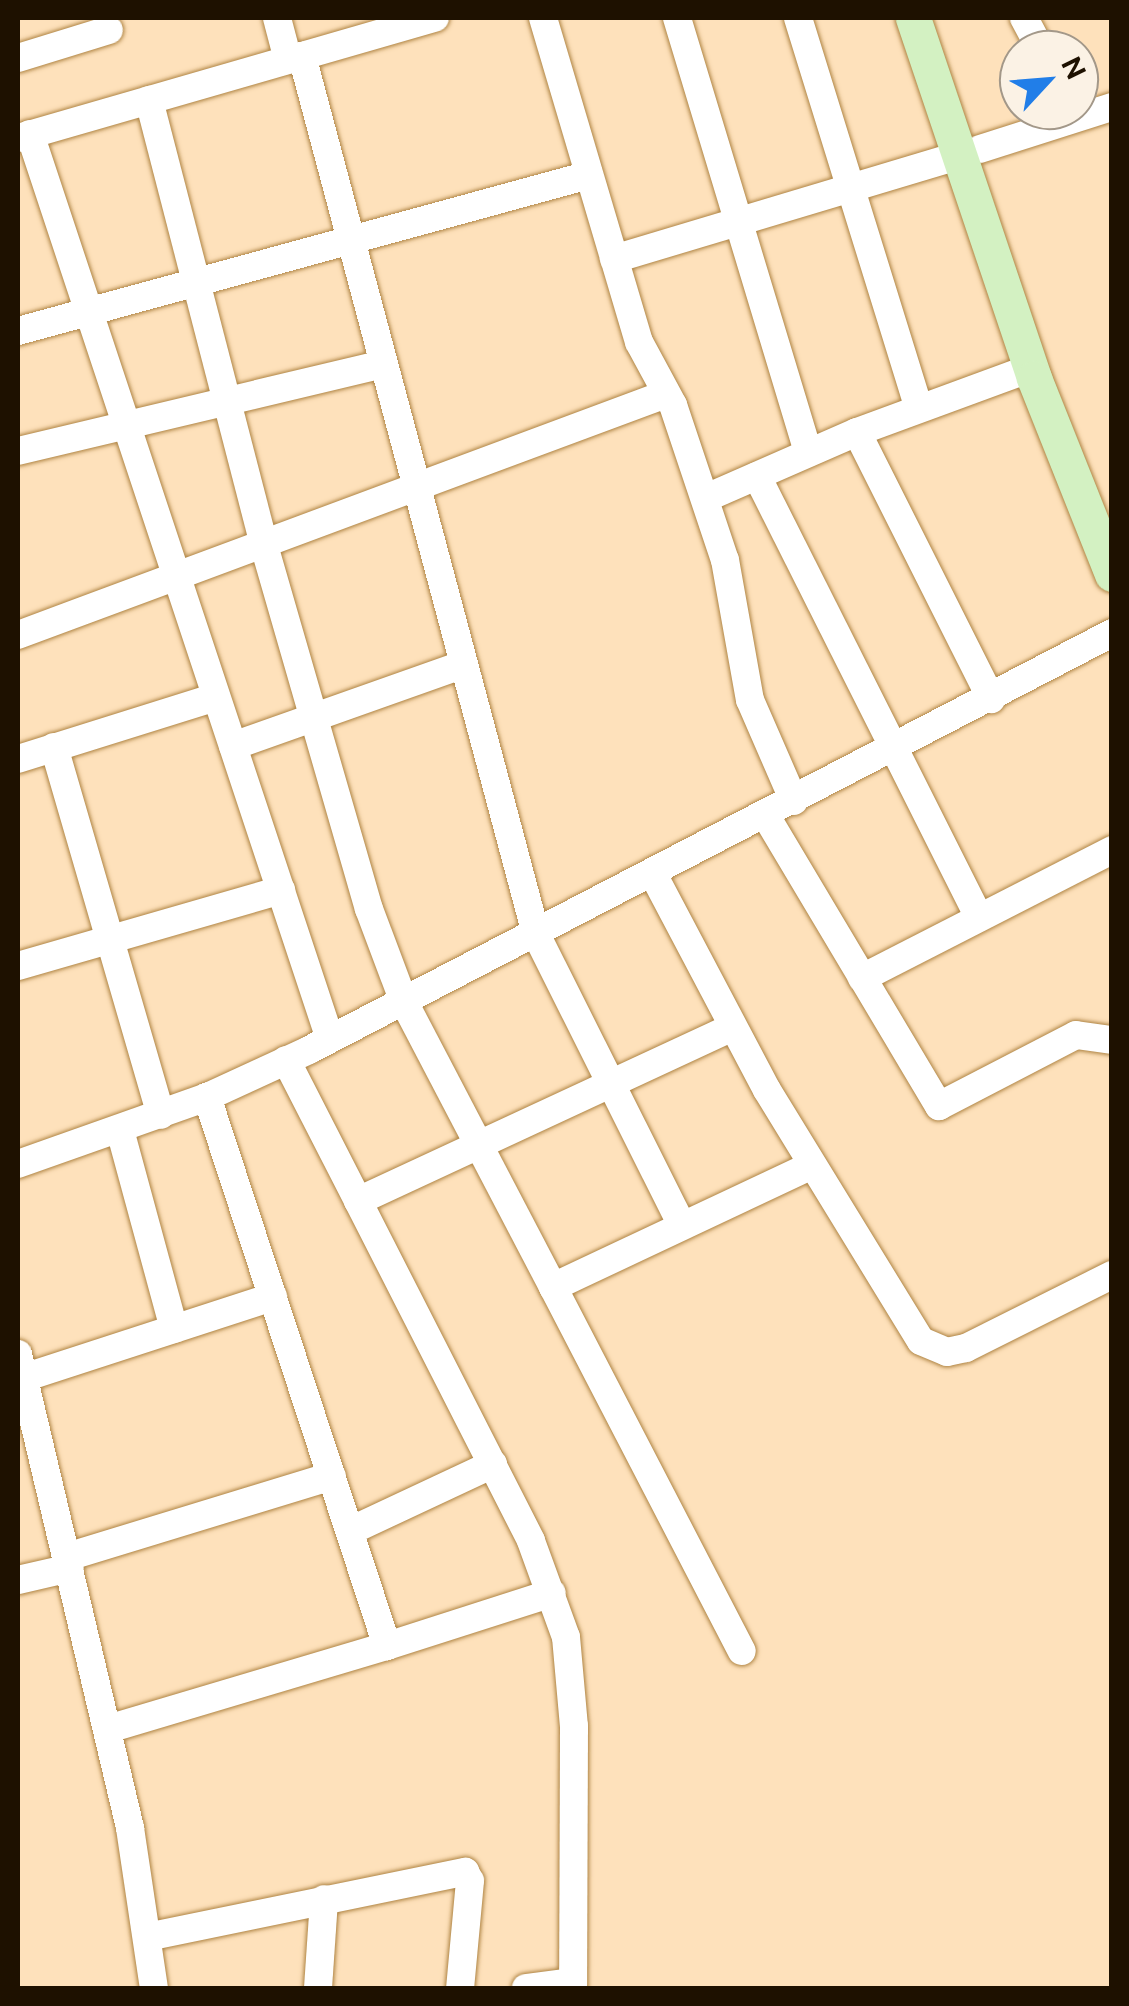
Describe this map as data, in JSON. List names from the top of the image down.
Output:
{
  "north": "top right"
}
